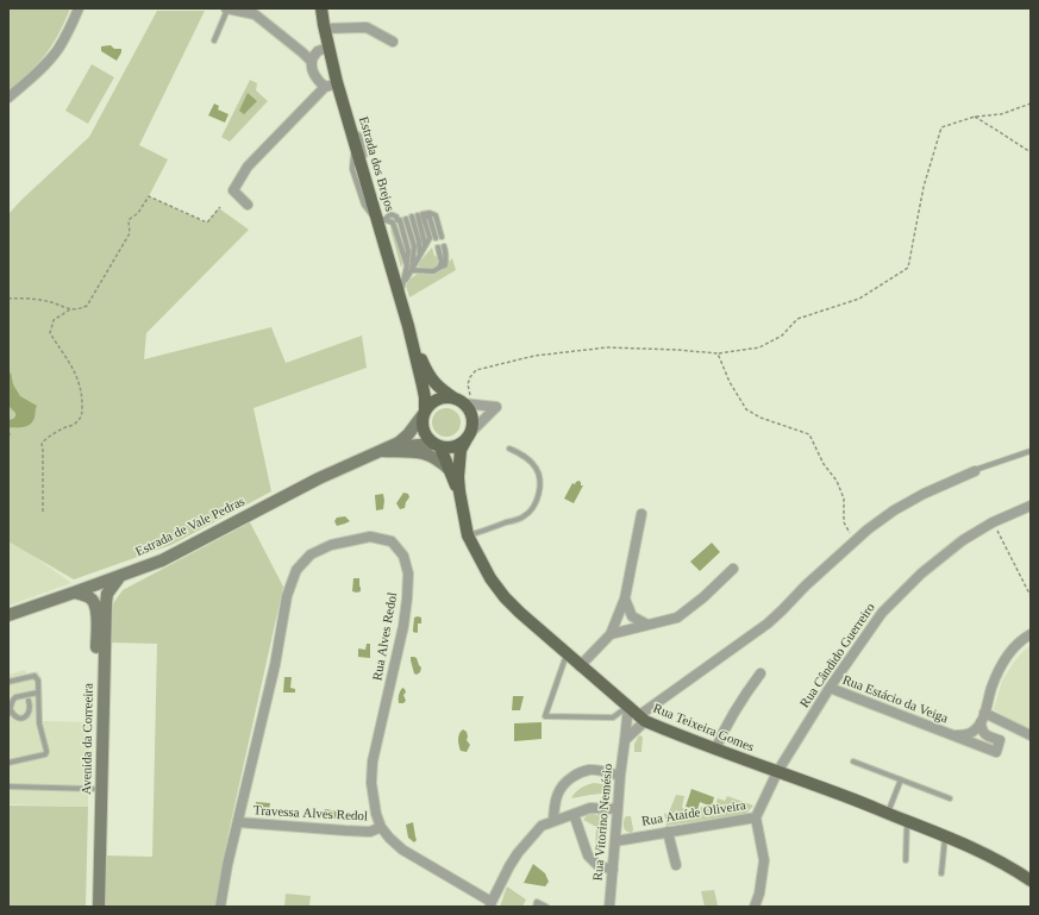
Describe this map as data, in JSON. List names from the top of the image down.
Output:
{
  "streets": {
    "main road": [
      "Estrada dos Brejos",
      "Estrada de Vale Pedras",
      "Rua Teixeira Gomes",
      "Avenida da Correeira"
    ],
    "street": [
      "Rua Alves Redol",
      "Rua Cândido Guerreiro",
      "Rua Estácio da Veiga",
      "Travessa Alves Redol",
      "Rua Ataíde Oliveira",
      "Rua Vitorino Nemésio"
    ]
  },
  "crossings": [
    ["Estrada dos Brejos", "Estrada de Vale Pedras"],
    ["Estrada dos Brejos", "Rua Teixeira Gomes"],
    ["Estrada de Vale Pedras", "Rua Teixeira Gomes"],
    ["Estrada de Vale Pedras", "Avenida da Correeira"],
    ["Rua Alves Redol", "Travessa Alves Redol"],
    ["Rua Cândido Guerreiro", "Rua Estácio da Veiga"],
    ["Rua Cândido Guerreiro", "Rua Teixeira Gomes"],
    ["Rua Cândido Guerreiro", "Rua Ataíde Oliveira"],
    ["Rua Teixeira Gomes", "Rua Ataíde Oliveira"],
    ["Rua Teixeira Gomes", "Rua Vitorino Nemésio"],
    ["Rua Ataíde Oliveira", "Rua Vitorino Nemésio"]
  ]
}
